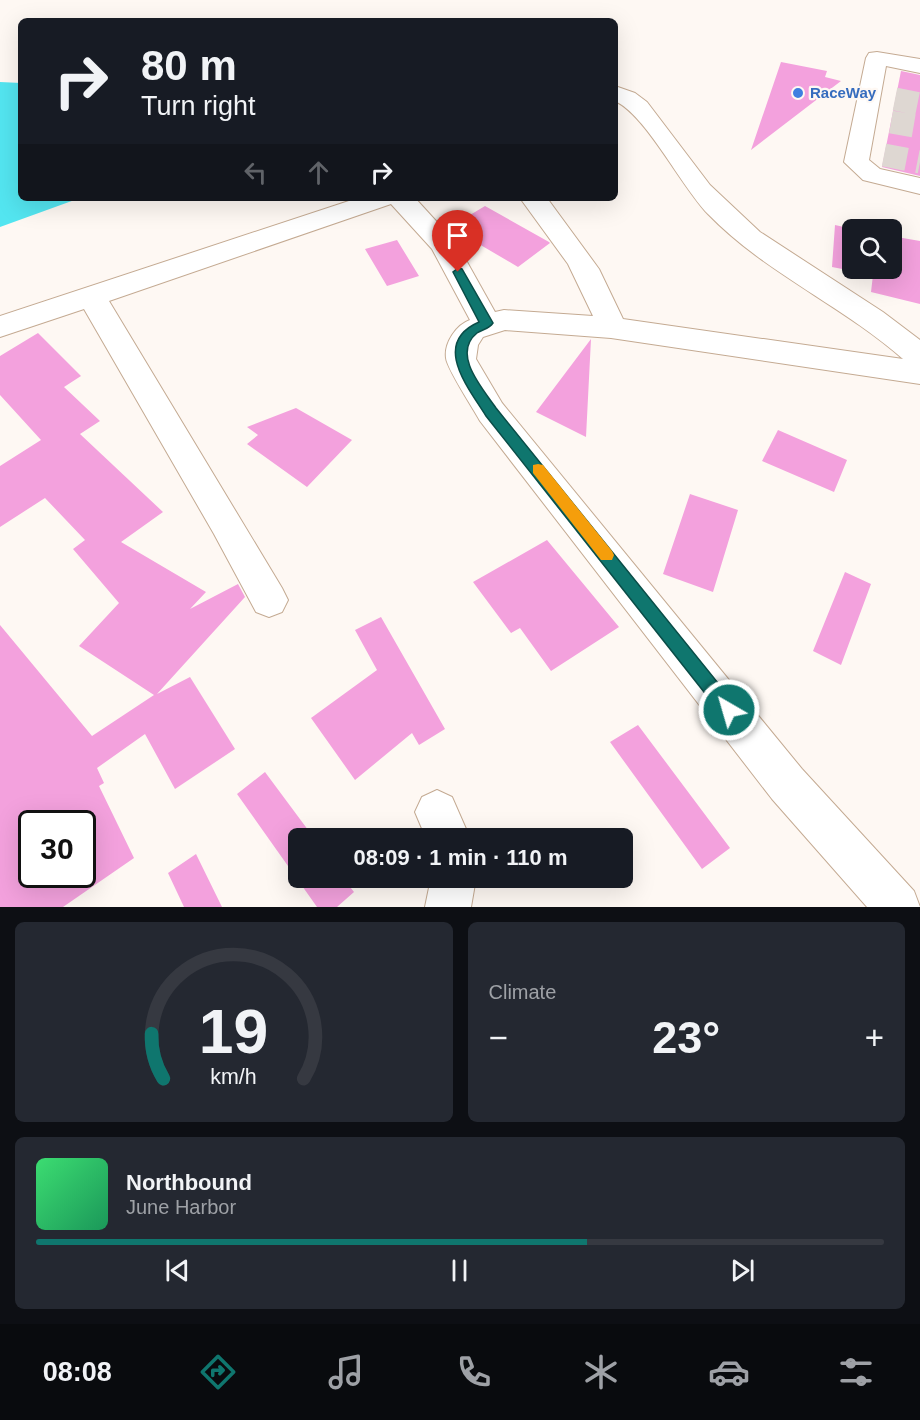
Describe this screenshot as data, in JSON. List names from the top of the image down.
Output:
{
  "places": ["RaceWay"],
  "page": {
    "turn": ["80 m", "Turn right"],
    "limit": "30",
    "trip": "08:09 · 1 min · 110 m",
    "tile": "Climate",
    "heat": ["−", "23°", "+"],
    "song": ["Northbound", "June Harbor"],
    "tabs": "08:08",
    "gauge": ["19", "km/h"]
  }
}
